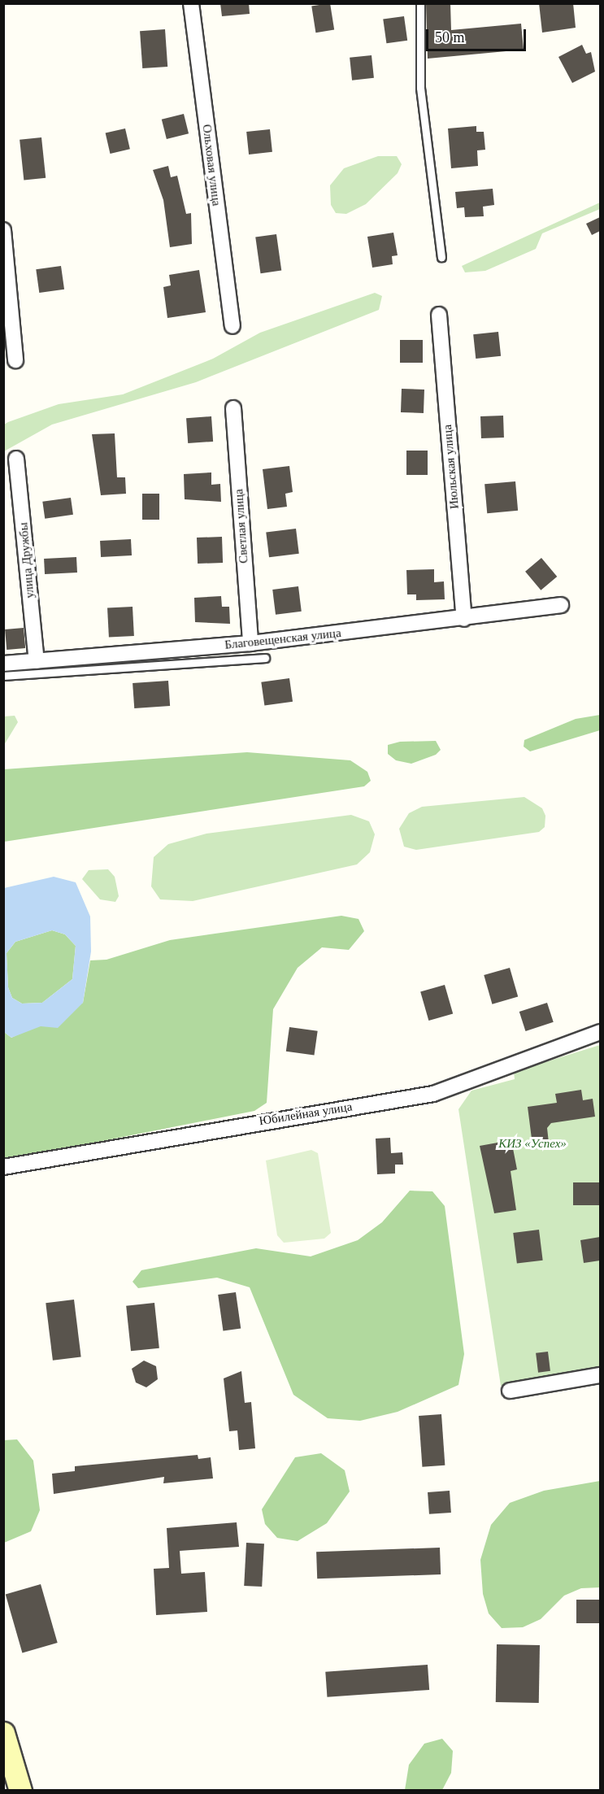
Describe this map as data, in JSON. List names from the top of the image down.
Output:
{
  "streets": {
    "street": [
      "Ольховая улица",
      "Июльская улица",
      "Светлая улица",
      "улица Дружбы",
      "Благовещенская улица",
      "Юбилейная улица"
    ]
  },
  "crossings": [
    ["Июльская улица", "Благовещенская улица"],
    ["Светлая улица", "Благовещенская улица"],
    ["улица Дружбы", "Благовещенская улица"]
  ],
  "parks": ["КИЗ «Успех»"],
  "scale_bar": "50 m"
}
